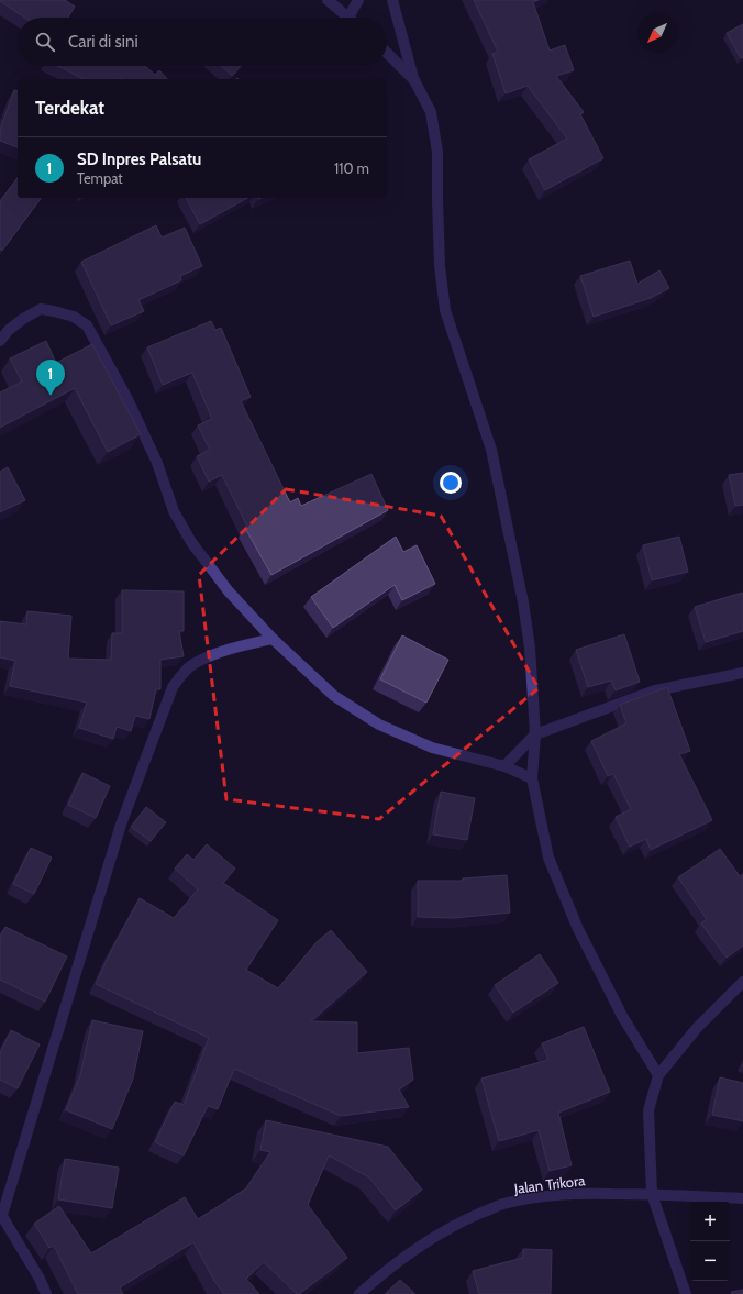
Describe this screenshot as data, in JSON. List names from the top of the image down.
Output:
{
  "streets": {
    "street": ["Jalan Trikora"]
  },
  "north": "bottom left",
  "page": {
    "search": "Cari di sini",
    "heading": "Terdekat",
    "list": [
      {
        "mark": "1",
        "name": "SD Inpres Palsatu",
        "note": "Tempat",
        "value": "110 m"
      }
    ],
    "pins": "1",
    "map_buttons": ["+", "−"]
  }
}
